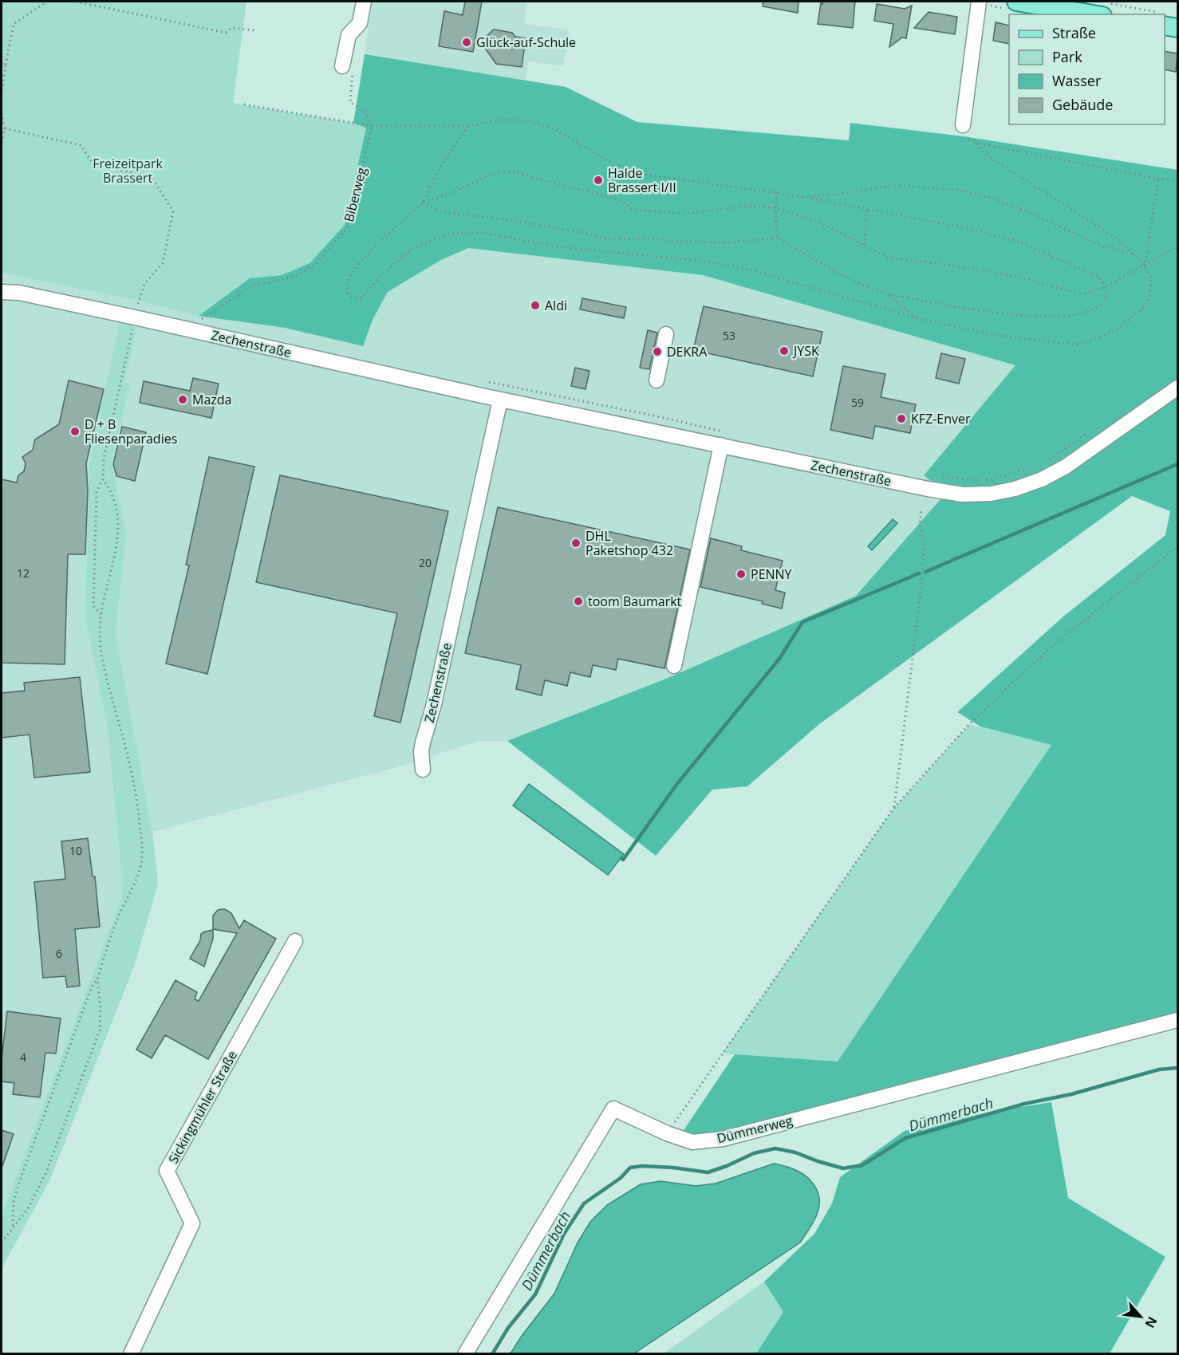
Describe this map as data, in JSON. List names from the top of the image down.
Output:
{
  "streets": {
    "street": ["Zechenstraße", "Sickingmühler Straße", "Dümmerweg"],
    "path": ["Biberweg"]
  },
  "water": ["Dümmerbach"],
  "parks": ["Freizeitpark Brassert"],
  "places": [
    "Glück-auf-Schule",
    "Halde Brassert I/II",
    "Aldi",
    "JYSK",
    "DEKRA",
    "Mazda",
    "KFZ-Enver",
    "D + B Fliesenparadies",
    "DHL Paketshop 432",
    "PENNY",
    "toom Baumarkt"
  ],
  "house_numbers": [
    "53",
    "59",
    "20",
    "12",
    "10",
    "6",
    "4"
  ],
  "legend": [
    "Straße",
    "Park",
    "Wasser",
    "Gebäude"
  ],
  "north": "bottom right"
}
